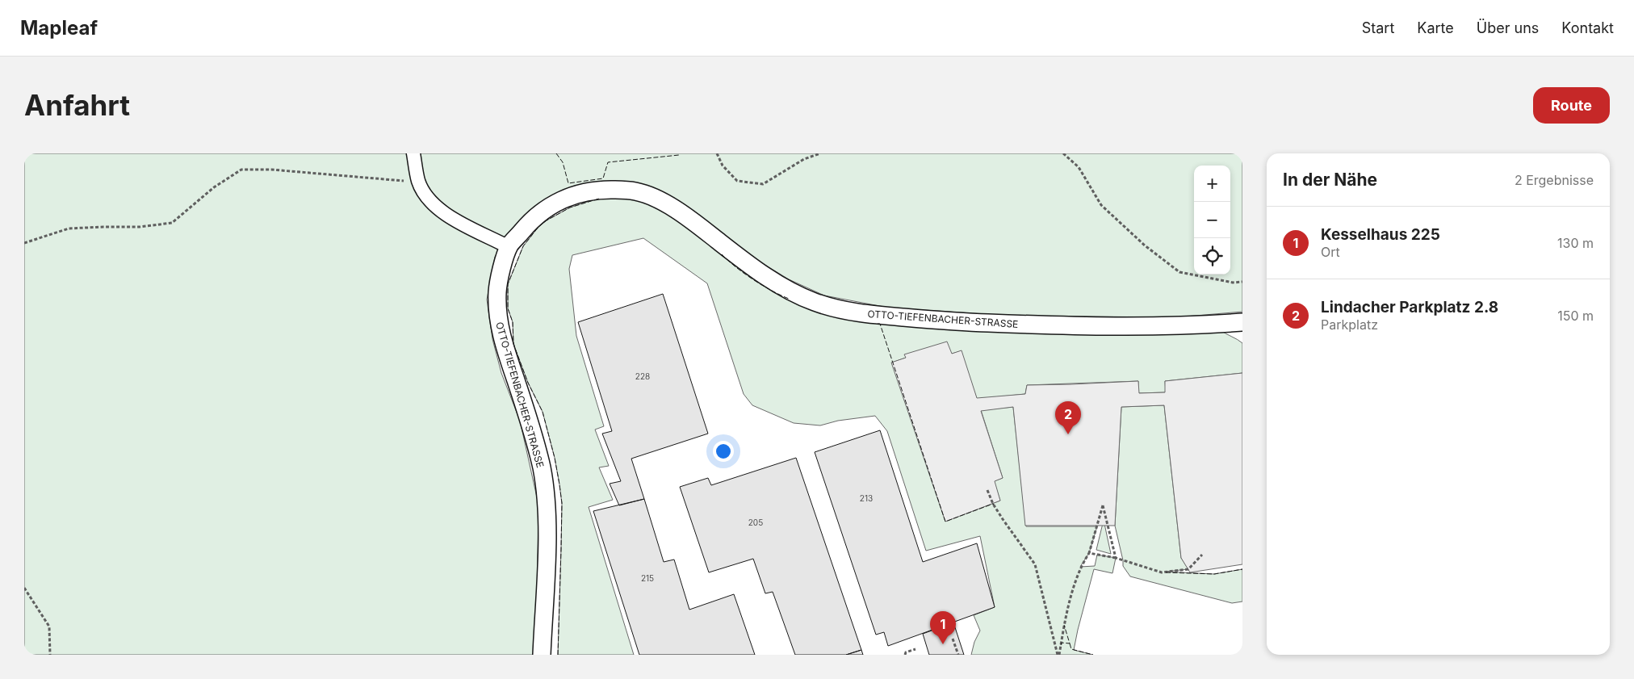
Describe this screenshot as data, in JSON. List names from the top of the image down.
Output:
{
  "streets": {
    "street": ["OTTO-TIEFENBACHER-STRASSE"]
  },
  "house_numbers": [
    "228",
    "213",
    "205",
    "215"
  ],
  "page": {
    "header": "Mapleaf",
    "nav": [
      "Start",
      "Karte",
      "Über uns",
      "Kontakt"
    ],
    "buttons": "Route",
    "title": "Anfahrt",
    "heading": ["In der Nähe", "2 Ergebnisse"],
    "map_buttons": ["+", "−"],
    "list": [
      {
        "mark": "1",
        "name": "Kesselhaus 225",
        "note": "Ort",
        "value": "130 m"
      },
      {
        "mark": "2",
        "name": "Lindacher Parkplatz 2.8",
        "note": "Parkplatz",
        "value": "150 m"
      }
    ],
    "pins": ["2", "1"]
  }
}
